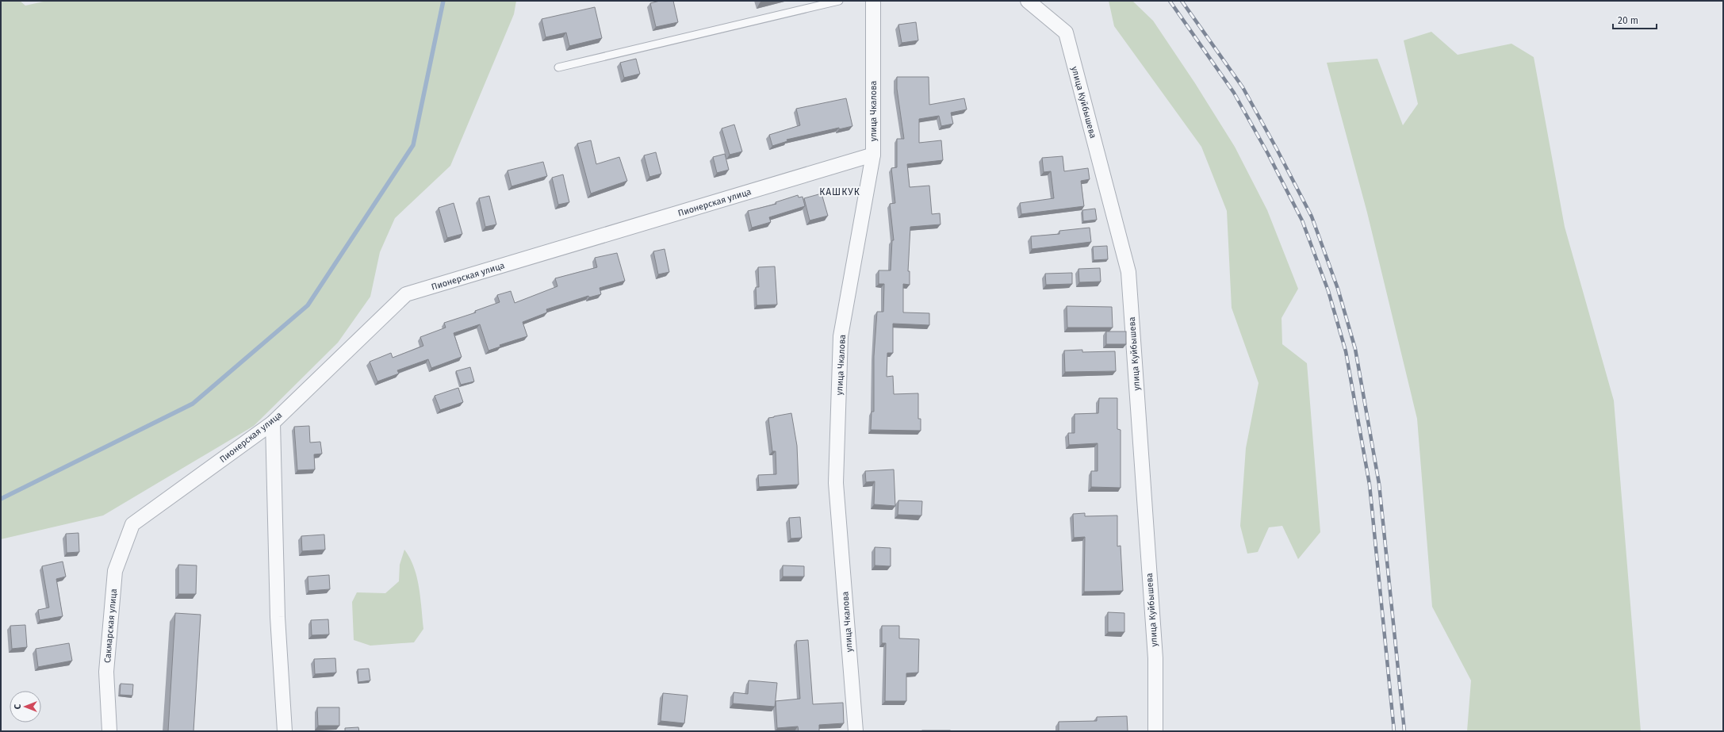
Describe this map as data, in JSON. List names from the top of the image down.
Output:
{
  "streets": {
    "street": [
      "улица Куйбышева",
      "улица Чкалова",
      "Пионерская улица",
      "Сакмарская улица"
    ]
  },
  "crossings": [
    ["улица Чкалова", "Пионерская улица"],
    ["Пионерская улица", "Сакмарская улица"]
  ],
  "districts": ["КАШКУК"],
  "scale_bar": "20 m",
  "north": "left"
}
